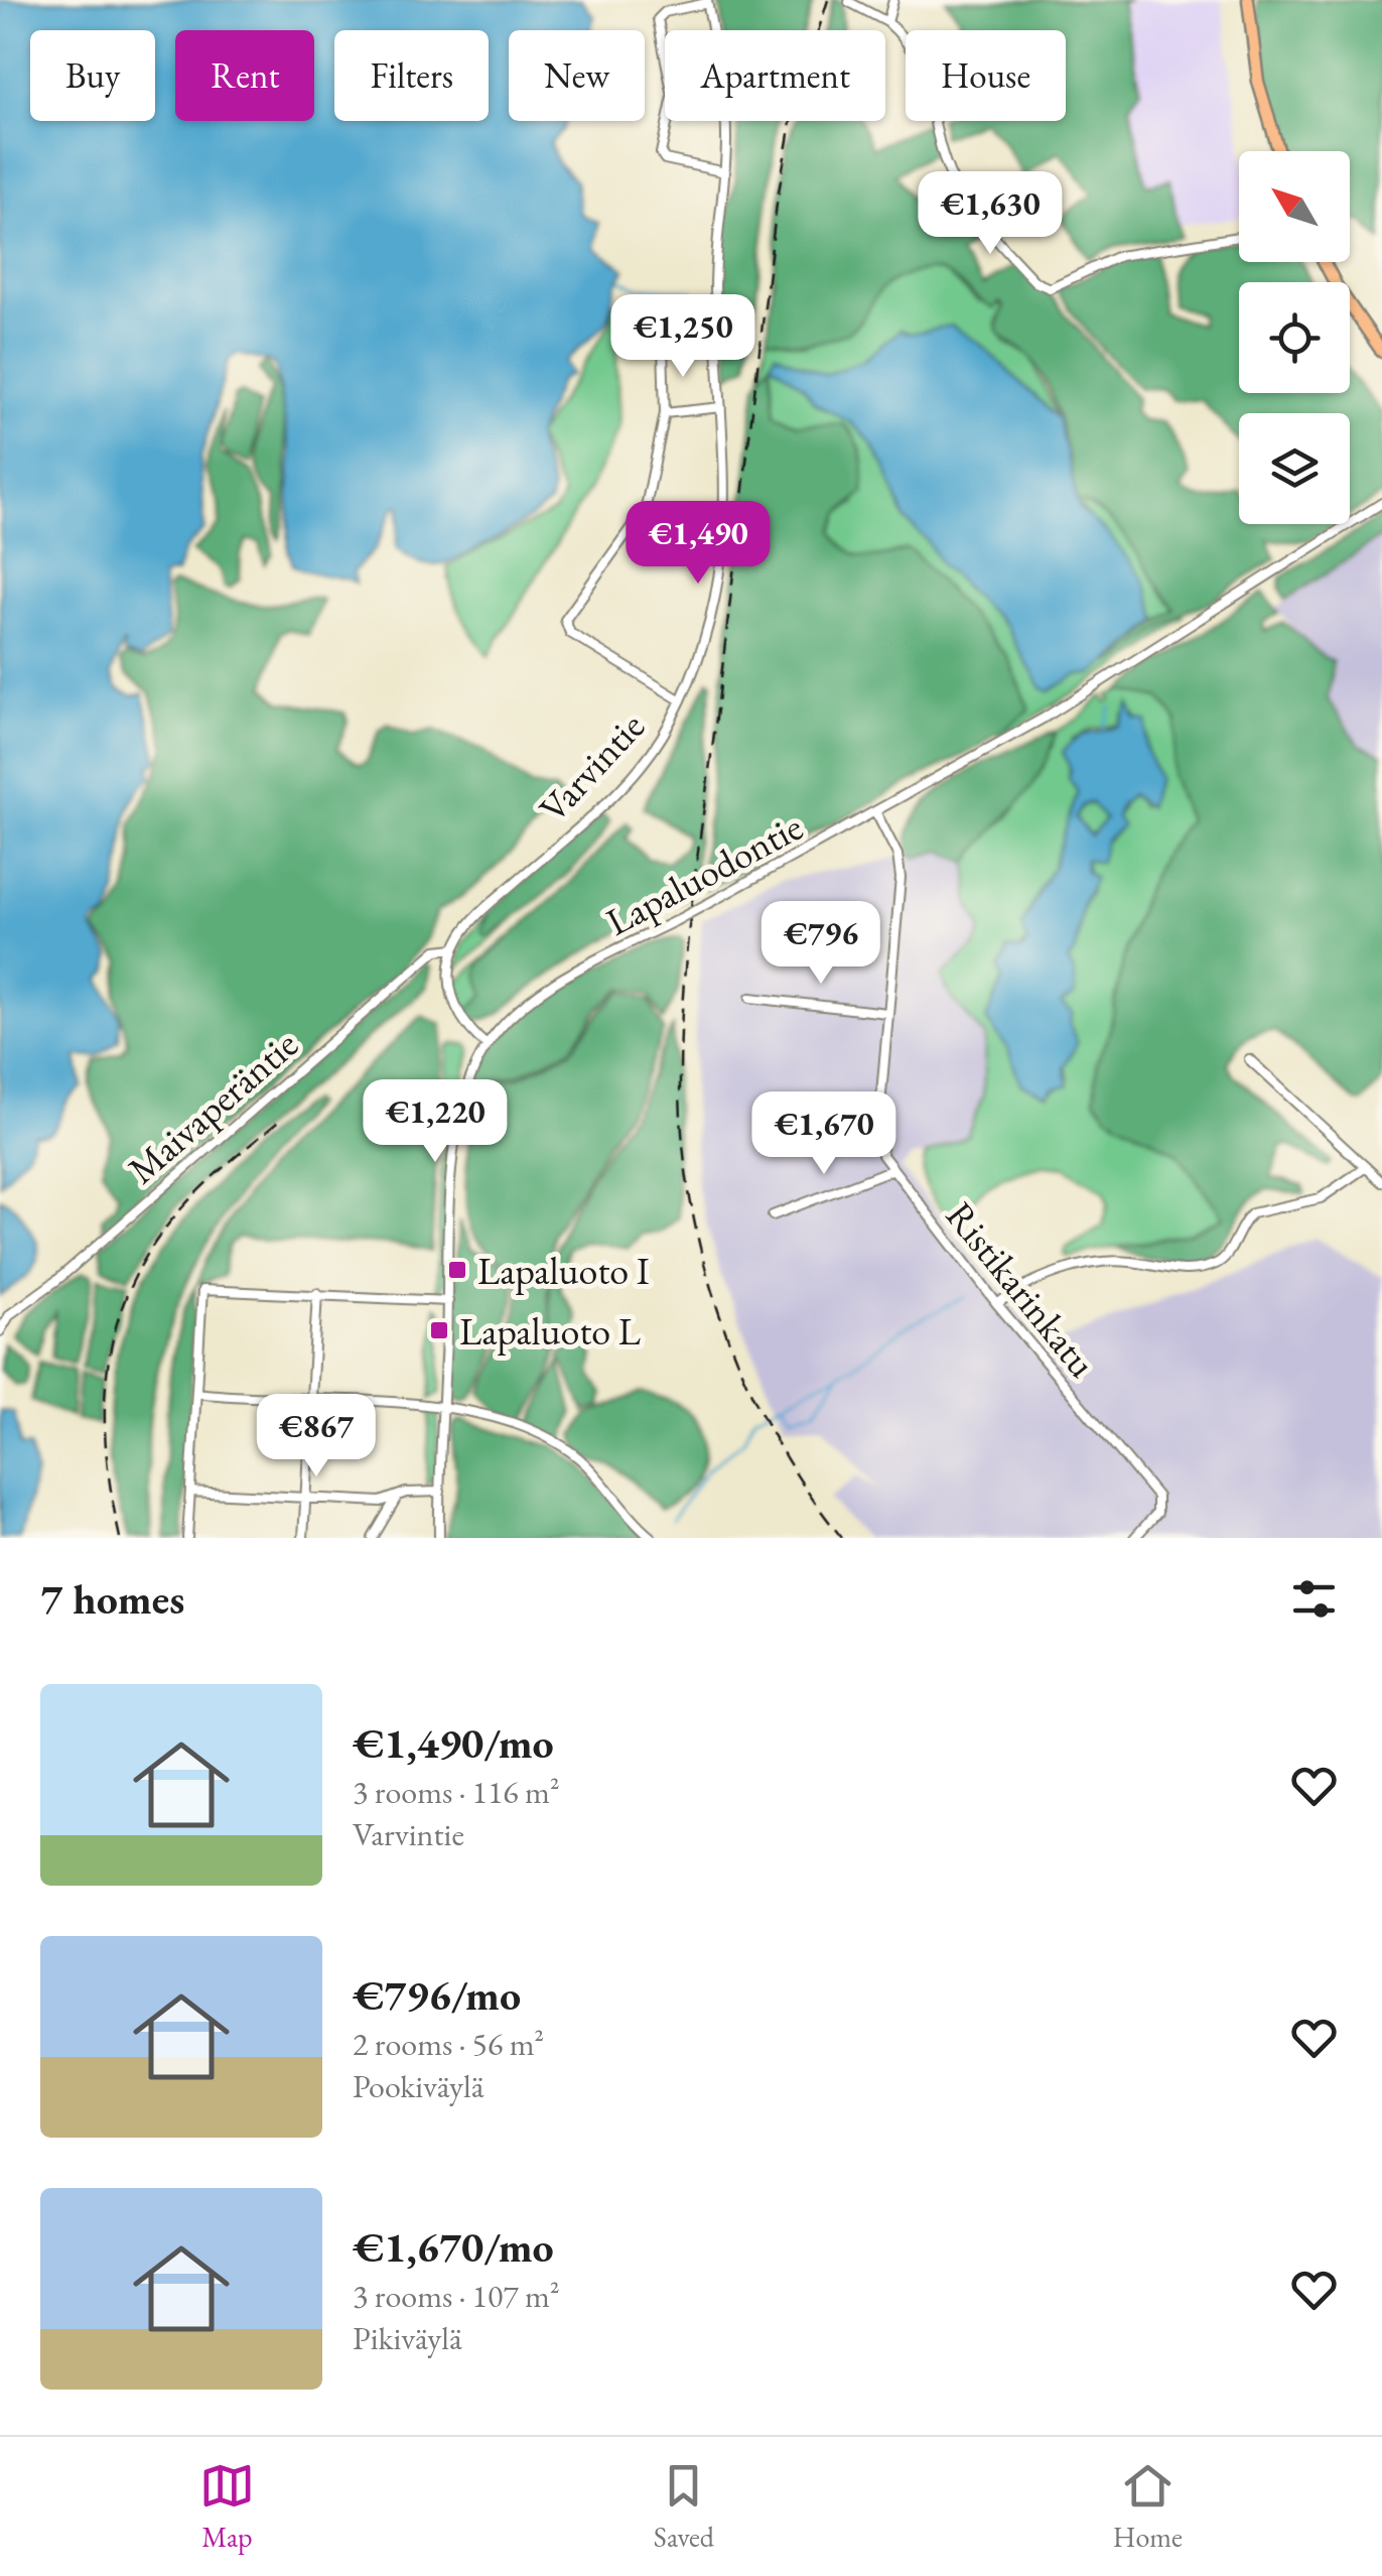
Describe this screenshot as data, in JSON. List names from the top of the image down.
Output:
{
  "streets": {
    "street": [
      "Varvintie",
      "Lapaluodontie",
      "Maivaperäntie",
      "Ristikarinkatu"
    ]
  },
  "crossings": [
    ["Varvintie", "Maivaperäntie"],
    ["Lapaluodontie", "Ristikarinkatu"]
  ],
  "places": {
    "transit": ["Lapaluoto I", "Lapaluoto L"]
  },
  "north": "top left",
  "page": {
    "chip": [
      "Buy",
      "Rent",
      "Filters",
      "New",
      "Apartment",
      "House"
    ],
    "price": [
      "€1,630",
      "€1,250",
      "€1,490",
      "€796",
      "€1,220",
      "€1,670",
      "€867"
    ],
    "heading": "7 homes",
    "list": [
      {
        "name": "€1,490/mo",
        "note": "3 rooms · 116 m² · Varvintie"
      },
      {
        "name": "€796/mo",
        "note": "2 rooms · 56 m² · Pookiväylä"
      },
      {
        "name": "€1,670/mo",
        "note": "3 rooms · 107 m² · Pikiväylä"
      }
    ],
    "tabs": ["Map", "Saved", "Home"]
  }
}
